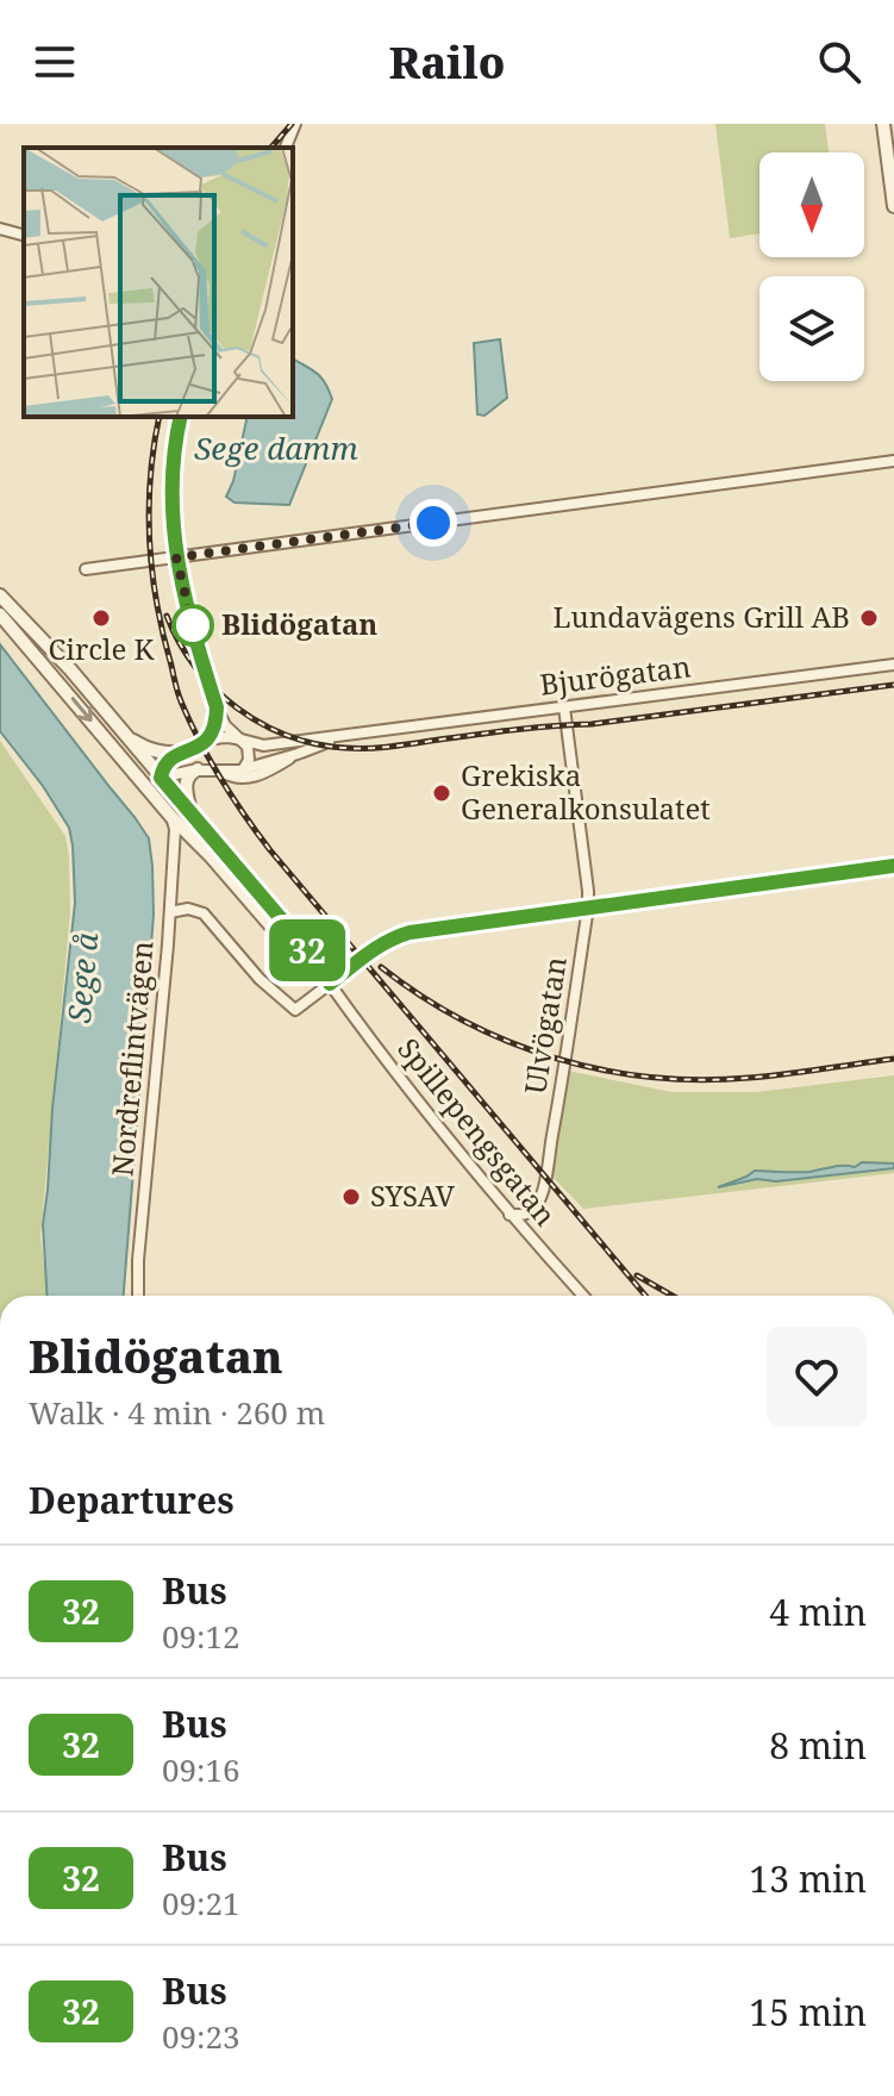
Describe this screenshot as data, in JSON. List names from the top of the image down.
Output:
{
  "streets": {
    "street": [
      "Bjurögatan",
      "Ulvögatan",
      "Nordreflintvägen",
      "Spillepengsgatan"
    ]
  },
  "crossings": [
    ["Bjurögatan", "Ulvögatan"],
    ["Bjurögatan", "Spillepengsgatan"],
    ["Ulvögatan", "Spillepengsgatan"],
    ["Nordreflintvägen", "Spillepengsgatan"]
  ],
  "water": ["Sege damm", "Sege å"],
  "places": [
    "Circle K",
    "Lundavägens Grill AB",
    "Blidögatan",
    "Grekiska Generalkonsulatet",
    "SYSAV"
  ],
  "lines": ["bus line 32"],
  "north": "bottom",
  "page": {
    "header": "Railo",
    "on_map": "32",
    "heading": [
      ["Blidögatan", "Walk · 4 min · 260 m"],
      "Departures"
    ],
    "list": [
      {
        "mark": "32",
        "name": "Bus",
        "note": "09:12",
        "value": "4 min"
      },
      {
        "mark": "32",
        "name": "Bus",
        "note": "09:16",
        "value": "8 min"
      },
      {
        "mark": "32",
        "name": "Bus",
        "note": "09:21",
        "value": "13 min"
      },
      {
        "mark": "32",
        "name": "Bus",
        "note": "09:23",
        "value": "15 min"
      }
    ]
  }
}
